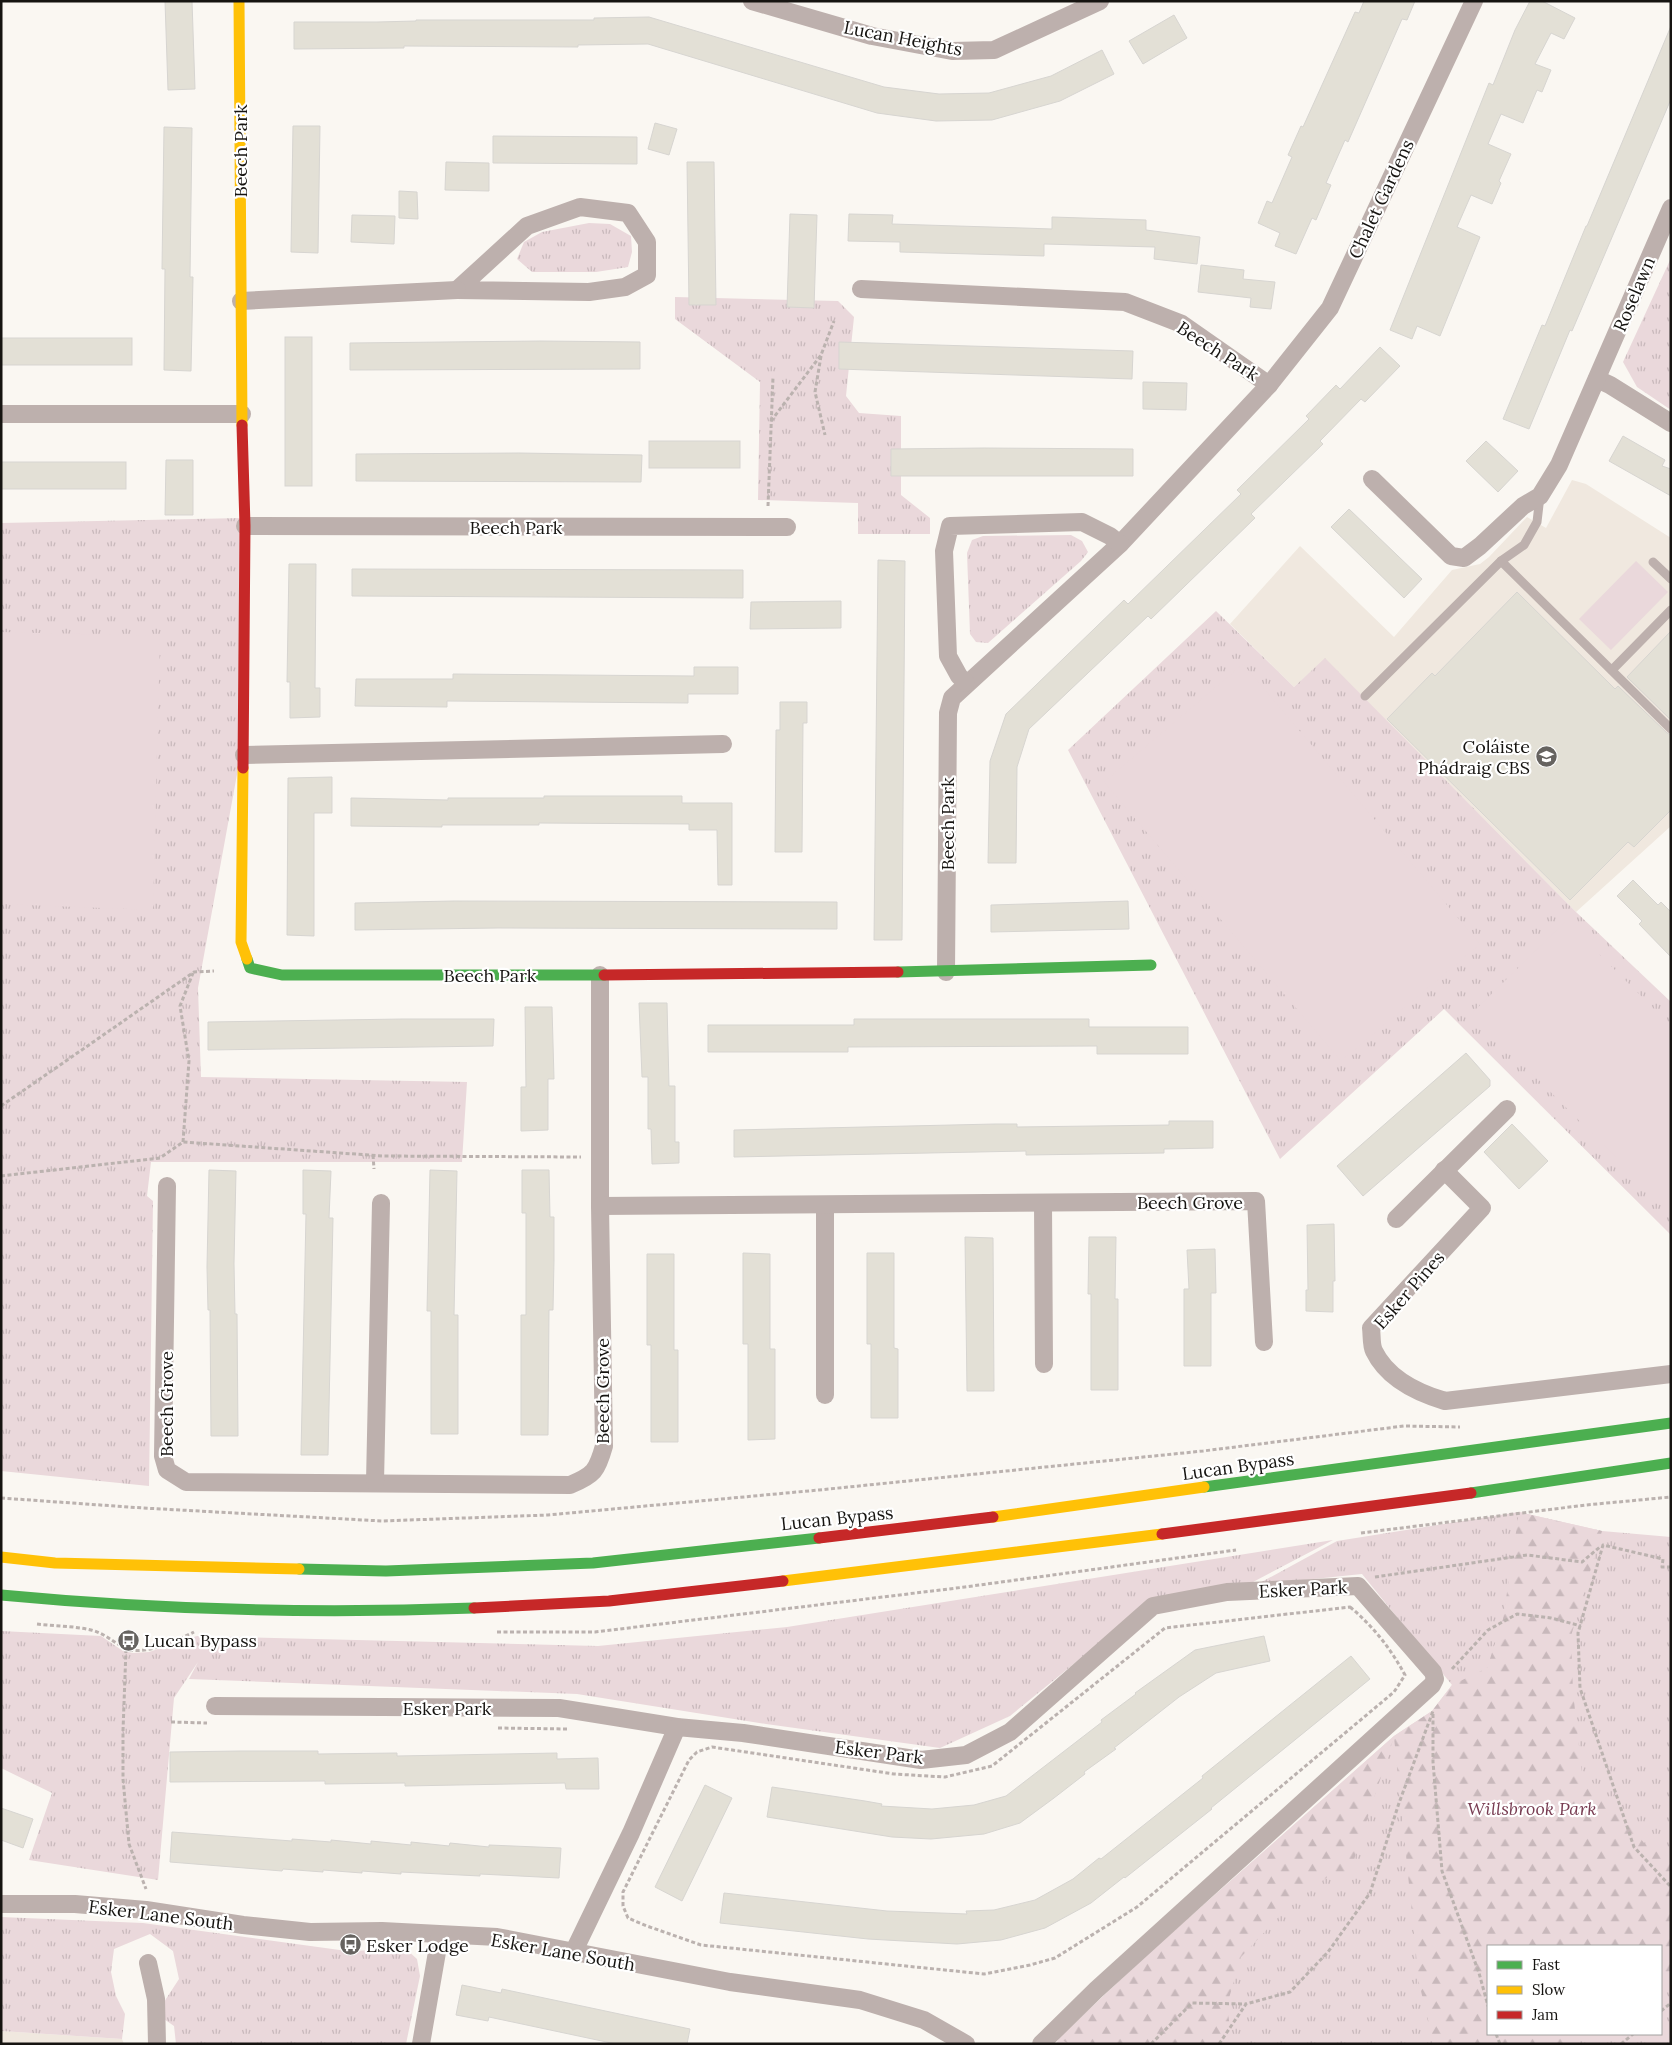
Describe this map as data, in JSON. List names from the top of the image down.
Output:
{
  "streets": {
    "main road": ["Beech Park", "Lucan Bypass"],
    "street": [
      "Lucan Heights",
      "Chalet Gardens",
      "Roselawn",
      "Beech Grove",
      "Esker Pines",
      "Esker Park",
      "Esker Lane South"
    ]
  },
  "crossings": [
    ["Beech Park", "Chalet Gardens"],
    ["Beech Park", "Beech Grove"]
  ],
  "parks": ["Willsbrook Park"],
  "places": {
    "school or university": ["Coláiste Phádraig CBS"],
    "bus stop": ["Lucan Bypass", "Esker Lodge"]
  },
  "legend": ["Fast", "Slow", "Jam"]
}
